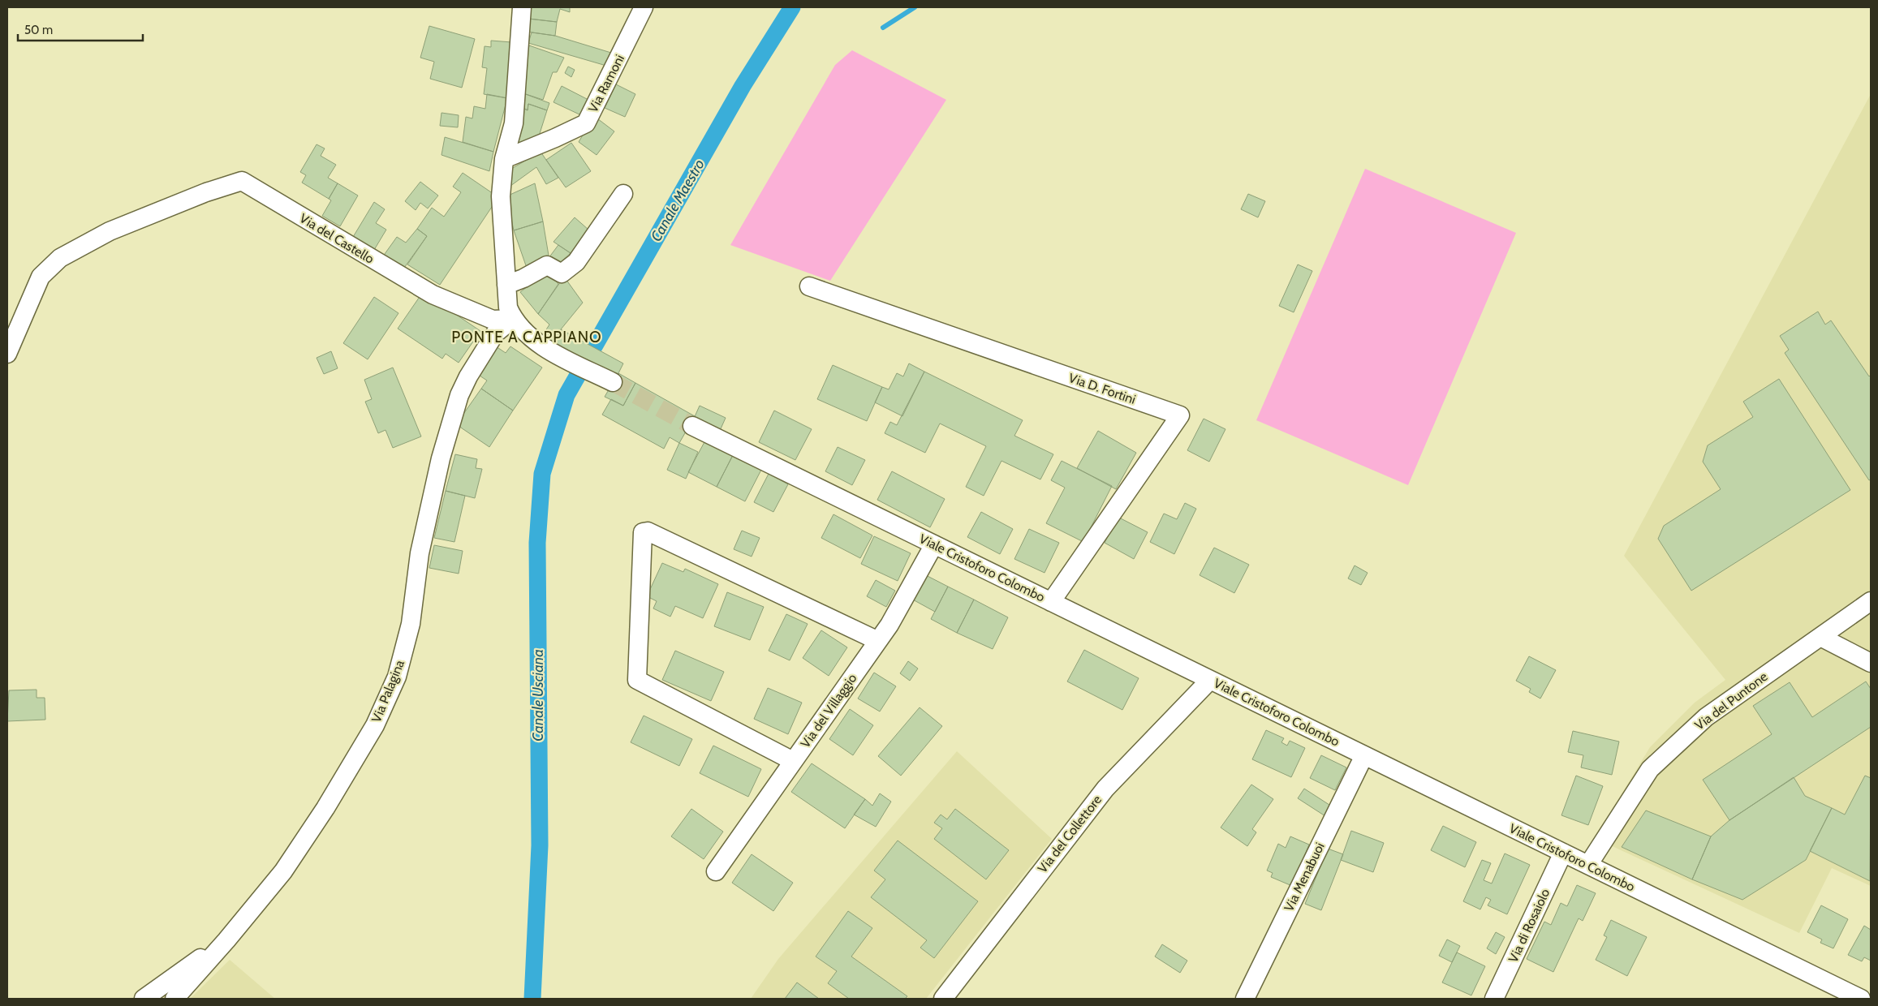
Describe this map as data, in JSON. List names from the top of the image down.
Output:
{
  "streets": {
    "street": [
      "Via Ramoni",
      "Via del Castello",
      "Via D. Fortini",
      "Viale Cristoforo Colombo",
      "Via Palagina",
      "Via del Puntone",
      "Via del Villaggio",
      "Via del Collettore",
      "Via Menabuoi",
      "Via di Rosaiolo"
    ]
  },
  "crossings": [
    ["Via del Castello", "Via Palagina"],
    ["Via D. Fortini", "Viale Cristoforo Colombo"],
    ["Viale Cristoforo Colombo", "Via del Puntone"],
    ["Viale Cristoforo Colombo", "Via del Villaggio"],
    ["Viale Cristoforo Colombo", "Via del Collettore"],
    ["Viale Cristoforo Colombo", "Via Menabuoi"],
    ["Viale Cristoforo Colombo", "Via di Rosaiolo"]
  ],
  "districts": ["PONTE A CAPPIANO"],
  "water": ["Canale Maestro", "Canale Usciana"],
  "scale_bar": "50 m"
}
